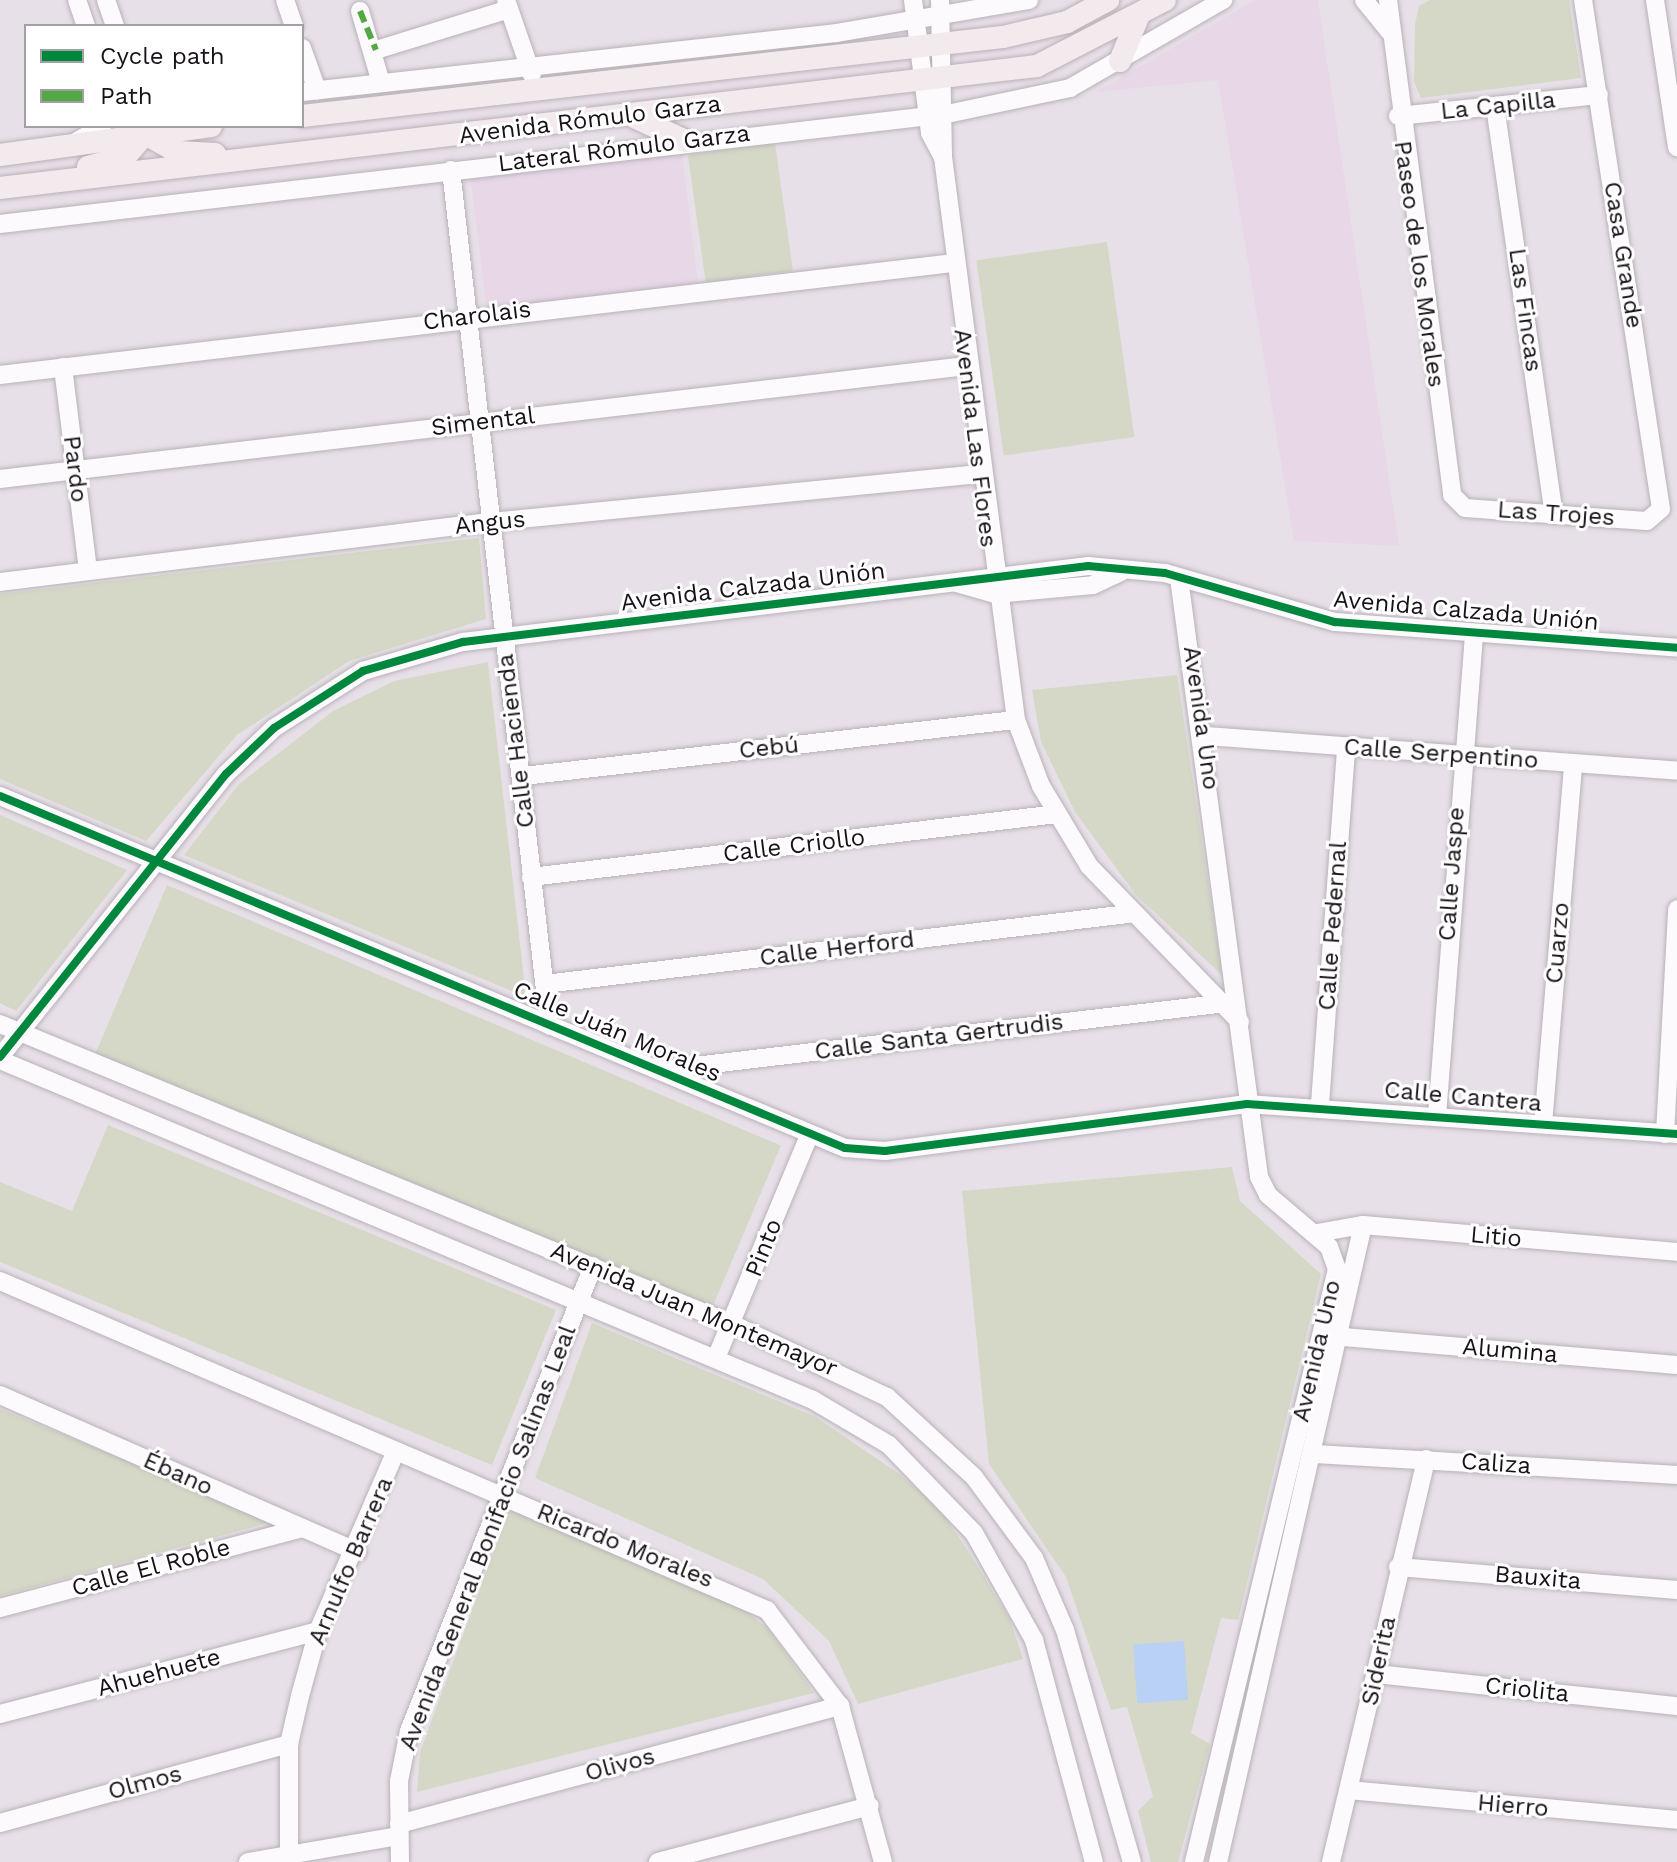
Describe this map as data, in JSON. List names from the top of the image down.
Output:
{
  "streets": {
    "main road": ["Avenida Rómulo Garza"],
    "street": [
      "La Capilla",
      "Lateral Rómulo Garza",
      "Casa Grande",
      "Paseo de los Morales",
      "Las Fincas",
      "Charolais",
      "Simental",
      "Avenida Las Flores",
      "Pardo",
      "Las Trojes",
      "Angus",
      "Avenida Calzada Unión",
      "Avenida Uno",
      "Calle Hacienda",
      "Cebú",
      "Calle Serpentino",
      "Calle Criollo",
      "Calle Jaspe",
      "Calle Pedernal",
      "Cuarzo",
      "Calle Herford",
      "Calle Juán Morales",
      "Calle Santa Gertrudis",
      "Calle Cantera",
      "Litio",
      "Pinto",
      "Avenida Juan Montemayor",
      "Alumina",
      "Caliza",
      "Ébano",
      "Avenida General Bonifacio Salinas Leal",
      "Ricardo Morales",
      "Arnulfo Barrera",
      "Calle El Roble",
      "Bauxita",
      "Siderita",
      "Ahuehuete",
      "Criolita",
      "Olivos",
      "Olmos",
      "Hierro"
    ]
  },
  "crossings": [
    ["La Capilla", "Casa Grande"],
    ["La Capilla", "Paseo de los Morales"],
    ["La Capilla", "Las Fincas"],
    ["Avenida Rómulo Garza", "Avenida Las Flores"],
    ["Lateral Rómulo Garza", "Avenida Las Flores"],
    ["Lateral Rómulo Garza", "Calle Hacienda"],
    ["Casa Grande", "Las Trojes"],
    ["Paseo de los Morales", "Las Trojes"],
    ["Las Fincas", "Las Trojes"],
    ["Charolais", "Avenida Las Flores"],
    ["Charolais", "Pardo"],
    ["Charolais", "Calle Hacienda"],
    ["Simental", "Avenida Las Flores"],
    ["Simental", "Pardo"],
    ["Simental", "Calle Hacienda"],
    ["Avenida Las Flores", "Angus"],
    ["Avenida Las Flores", "Avenida Calzada Unión"],
    ["Avenida Las Flores", "Avenida Uno"],
    ["Avenida Las Flores", "Cebú"],
    ["Avenida Las Flores", "Calle Criollo"],
    ["Avenida Las Flores", "Calle Herford"],
    ["Avenida Las Flores", "Calle Santa Gertrudis"],
    ["Pardo", "Angus"],
    ["Angus", "Calle Hacienda"],
    ["Avenida Calzada Unión", "Avenida Uno"],
    ["Avenida Calzada Unión", "Calle Hacienda"],
    ["Avenida Calzada Unión", "Calle Jaspe"],
    ["Avenida Calzada Unión", "Calle Juán Morales"],
    ["Avenida Calzada Unión", "Avenida Juan Montemayor"],
    ["Avenida Uno", "Calle Serpentino"],
    ["Avenida Uno", "Calle Juán Morales"],
    ["Avenida Uno", "Calle Cantera"],
    ["Avenida Uno", "Litio"],
    ["Avenida Uno", "Alumina"],
    ["Avenida Uno", "Caliza"],
    ["Calle Hacienda", "Cebú"],
    ["Calle Hacienda", "Calle Criollo"],
    ["Calle Hacienda", "Calle Herford"],
    ["Calle Hacienda", "Calle Juán Morales"],
    ["Calle Serpentino", "Calle Jaspe"],
    ["Calle Serpentino", "Calle Pedernal"],
    ["Calle Serpentino", "Cuarzo"],
    ["Calle Jaspe", "Calle Cantera"],
    ["Calle Pedernal", "Calle Cantera"],
    ["Cuarzo", "Calle Cantera"],
    ["Calle Juán Morales", "Calle Santa Gertrudis"],
    ["Calle Juán Morales", "Calle Cantera"],
    ["Calle Juán Morales", "Pinto"],
    ["Pinto", "Avenida Juan Montemayor"],
    ["Avenida Juan Montemayor", "Avenida General Bonifacio Salinas Leal"],
    ["Caliza", "Siderita"],
    ["Ébano", "Arnulfo Barrera"],
    ["Ébano", "Calle El Roble"],
    ["Avenida General Bonifacio Salinas Leal", "Ricardo Morales"],
    ["Avenida General Bonifacio Salinas Leal", "Olivos"],
    ["Ricardo Morales", "Arnulfo Barrera"],
    ["Ricardo Morales", "Olivos"],
    ["Arnulfo Barrera", "Ahuehuete"],
    ["Arnulfo Barrera", "Olivos"],
    ["Arnulfo Barrera", "Olmos"],
    ["Bauxita", "Siderita"],
    ["Siderita", "Criolita"],
    ["Siderita", "Hierro"]
  ],
  "legend": ["Cycle path", "Path"]
}
